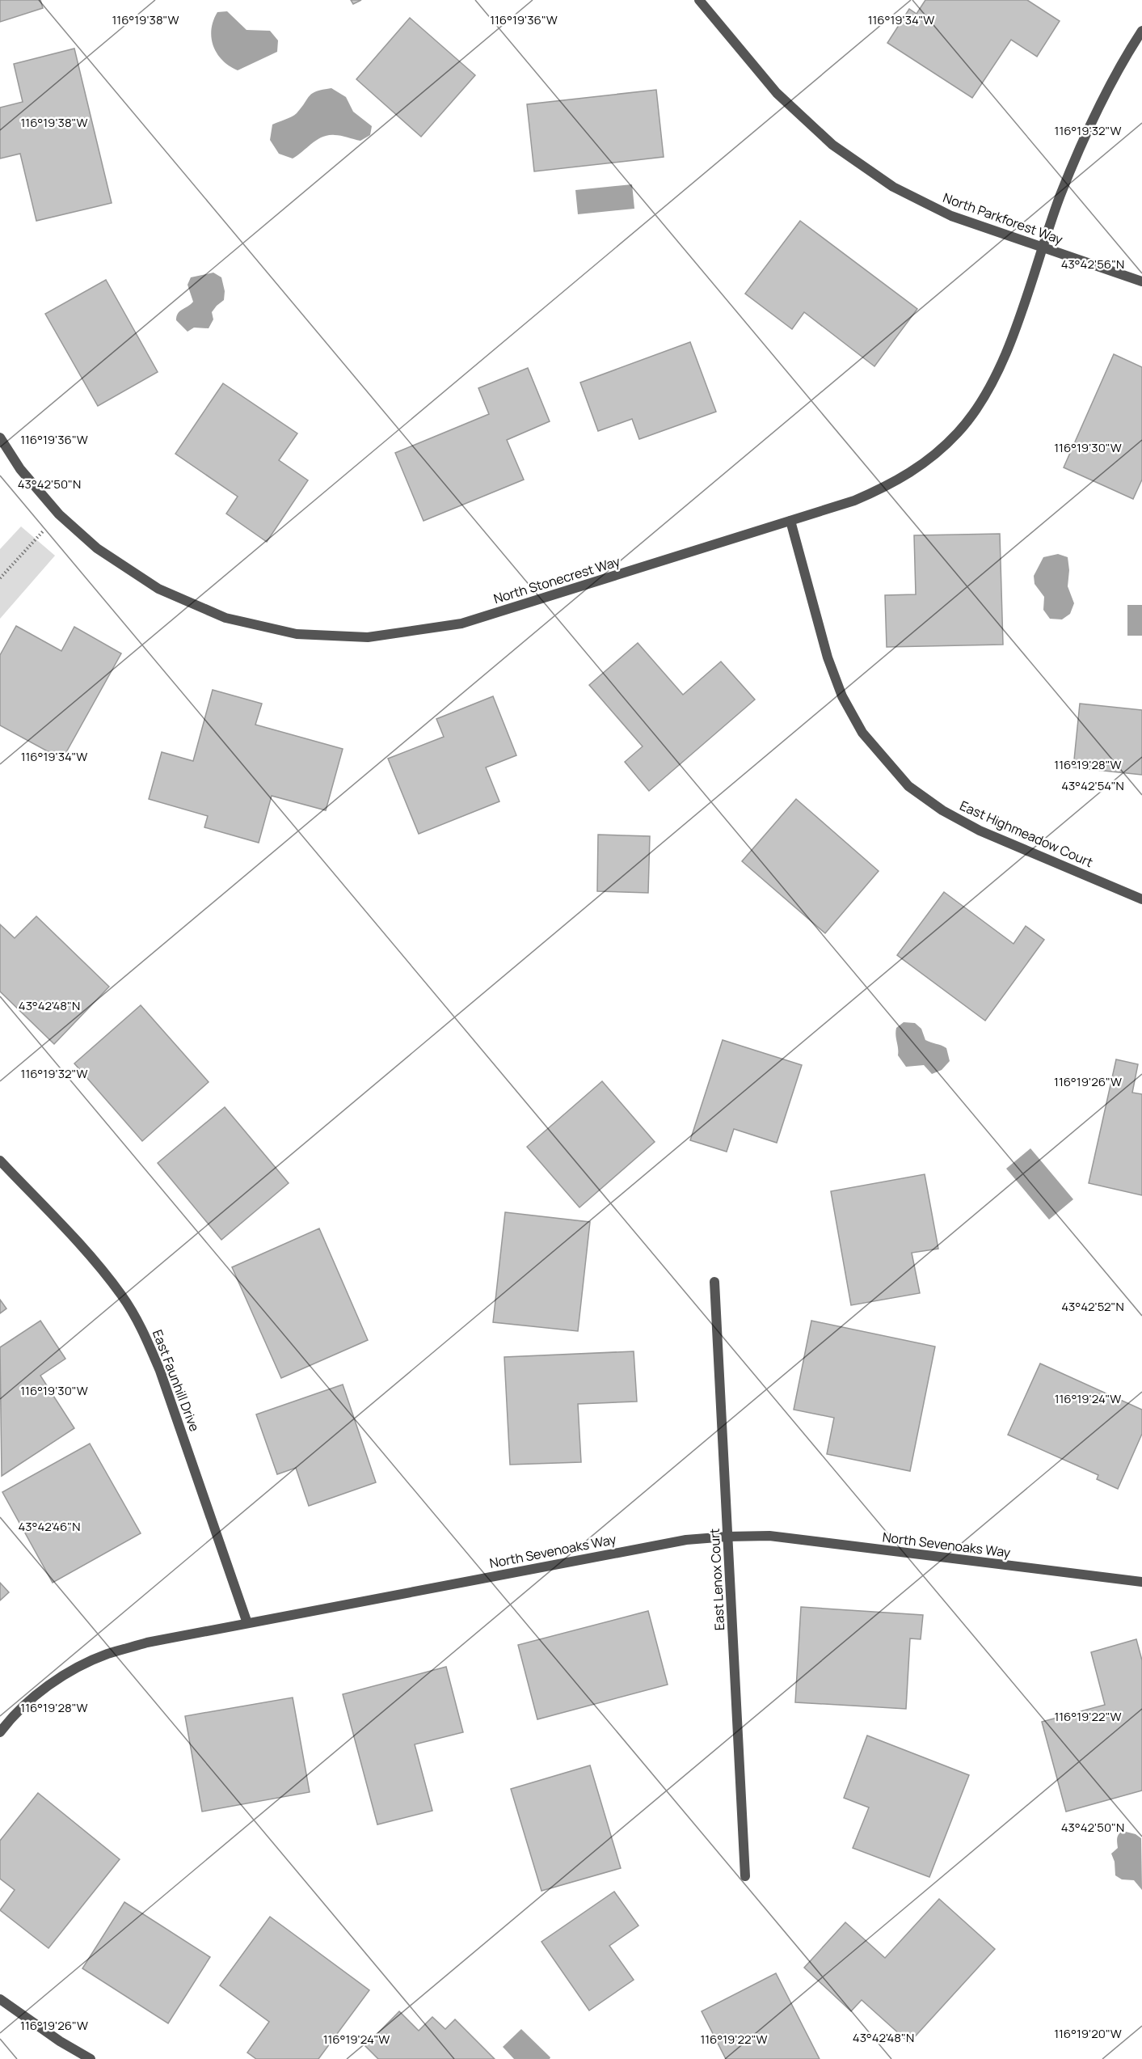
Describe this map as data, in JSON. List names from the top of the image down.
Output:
{
  "streets": {
    "street": [
      "North Parkforest Way",
      "North Stonecrest Way",
      "East Highmeadow Court",
      "East Faunhill Drive",
      "North Sevenoaks Way",
      "East Lenox Court"
    ]
  },
  "crossings": [
    ["North Parkforest Way", "North Stonecrest Way"],
    ["North Stonecrest Way", "East Highmeadow Court"],
    ["East Faunhill Drive", "North Sevenoaks Way"],
    ["North Sevenoaks Way", "East Lenox Court"]
  ],
  "coordinates": [
    "116°19'38\"W",
    "116°19'34\"W",
    "116°19'36\"W",
    "116°19'32\"W",
    "43°42'56\"N",
    "116°19'30\"W",
    "43°42'50\"N",
    "116°19'28\"W",
    "43°42'54\"N",
    "43°42'48\"N",
    "116°19'26\"W",
    "43°42'52\"N",
    "116°19'24\"W",
    "43°42'46\"N",
    "116°19'22\"W",
    "116°19'20\"W"
  ]
}
